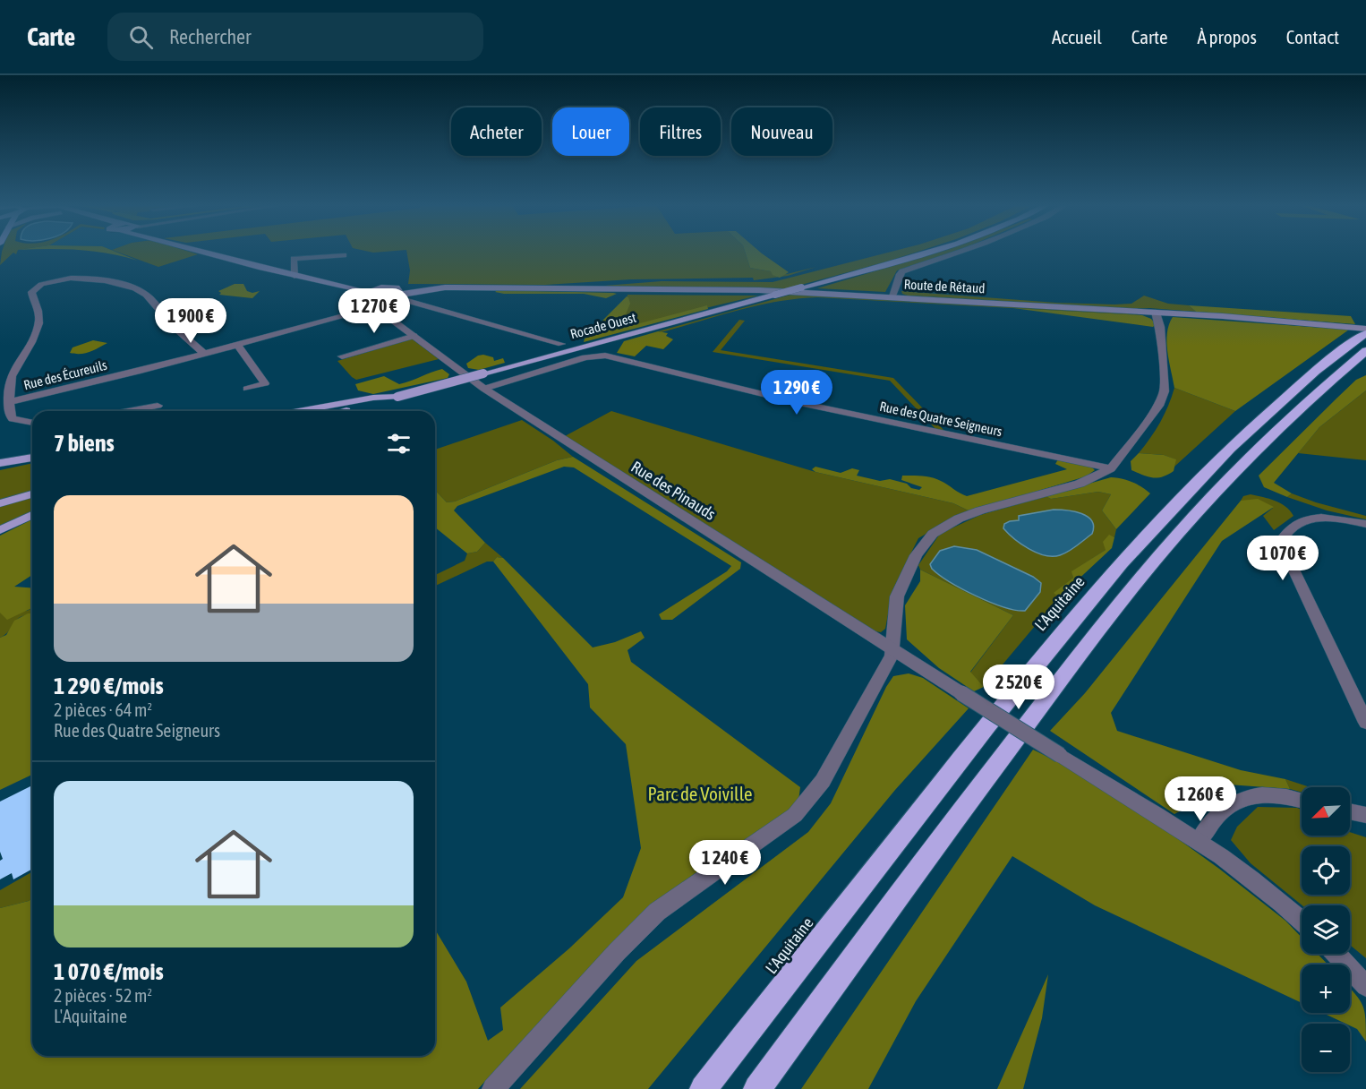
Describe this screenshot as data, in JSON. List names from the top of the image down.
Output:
{
  "streets": {
    "highway": ["L'Aquitaine"],
    "main road": ["Route de Rétaud", "Rocade Ouest"],
    "street": ["Rue des Écureuils", "Rue des Quatre Seigneurs", "Rue des Pinauds"]
  },
  "crossings": [
    ["Route de Rétaud", "Rue des Écureuils"],
    ["Route de Rétaud", "L'Aquitaine"],
    ["Rue des Écureuils", "Rue des Pinauds"],
    ["Rue des Quatre Seigneurs", "Rue des Pinauds"]
  ],
  "parks": ["Parc de Voiville"],
  "north": "bottom left",
  "page": {
    "header": "Carte",
    "search": "Rechercher",
    "nav": [
      "Accueil",
      "Carte",
      "À propos",
      "Contact"
    ],
    "chip": [
      "Acheter",
      "Louer",
      "Filtres",
      "Nouveau"
    ],
    "price": [
      "1 270 €",
      "1 900 €",
      "1 290 €",
      "1 070 €",
      "2 520 €",
      "1 260 €",
      "1 240 €"
    ],
    "heading": "7 biens",
    "list": [
      {
        "name": "1 290 €/mois",
        "note": "2 pièces · 64 m² · Rue des Quatre Seigneurs"
      },
      {
        "name": "1 070 €/mois",
        "note": "2 pièces · 52 m² · L'Aquitaine"
      }
    ],
    "map_buttons": ["+", "−"]
  }
}
